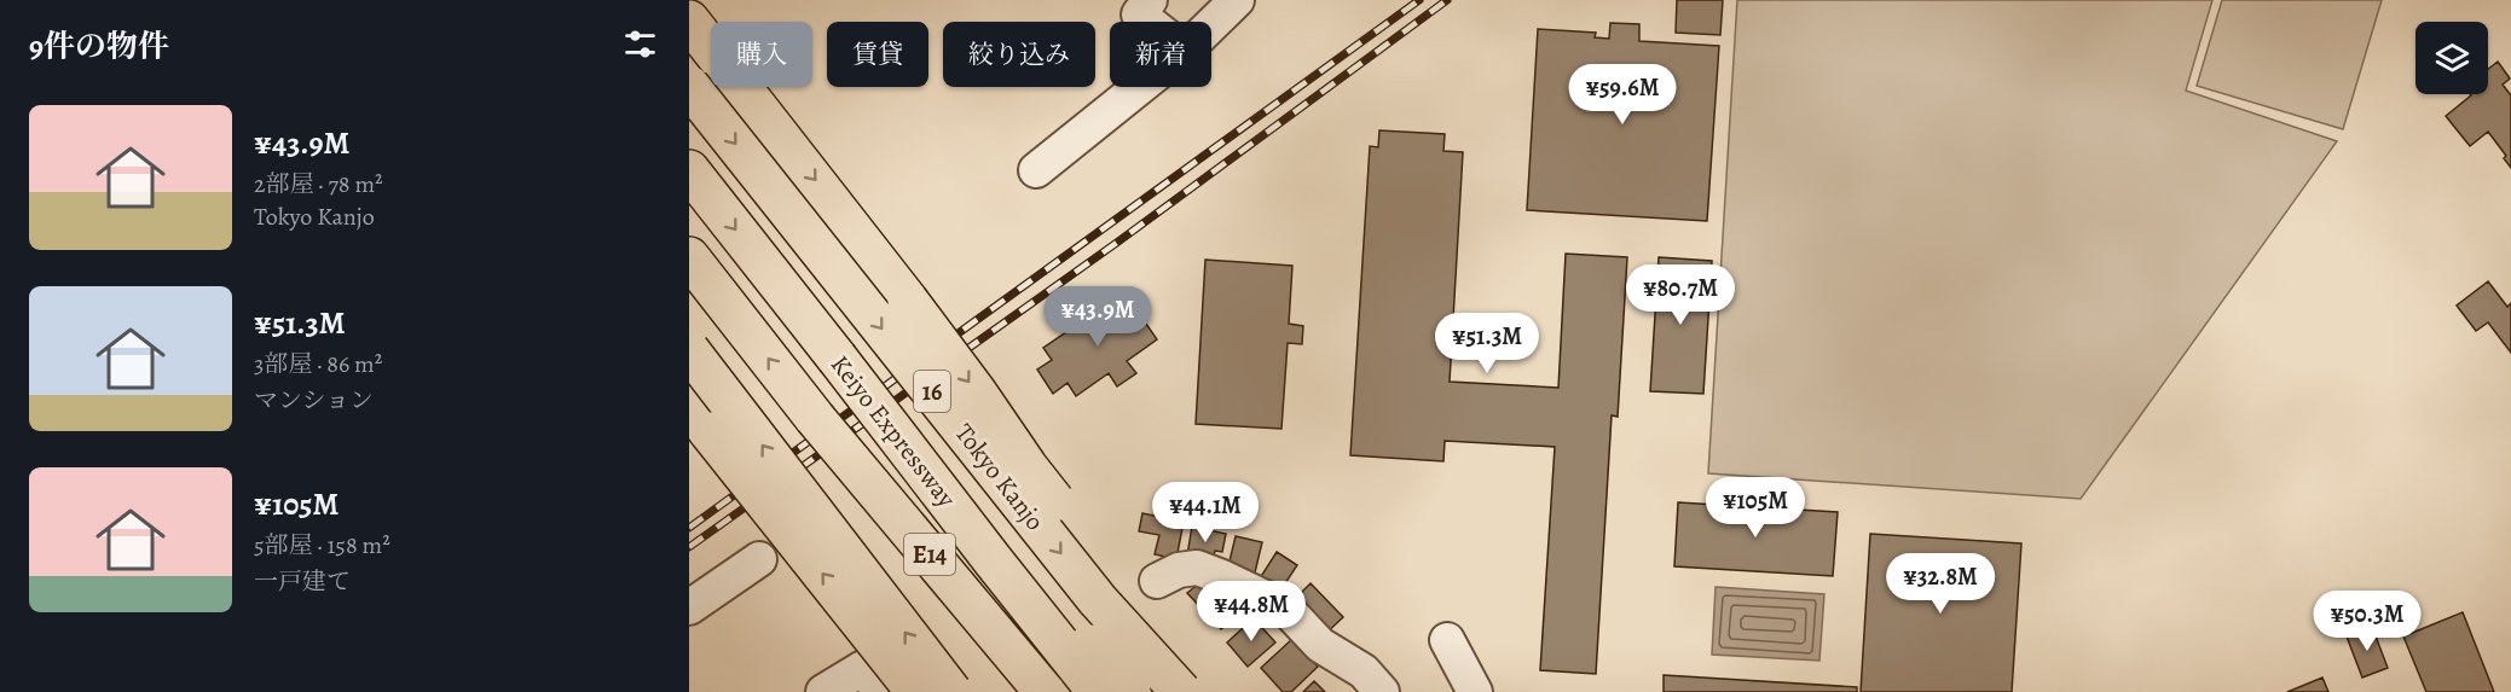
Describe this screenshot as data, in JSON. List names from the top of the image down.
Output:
{
  "streets": {
    "highway": [
      "16",
      "Keiyo Expressway",
      "Tokyo Kanjo",
      "E14"
    ]
  },
  "crossings": [
    ["16", "Tokyo Kanjo"]
  ],
  "page": {
    "heading": "9件の物件",
    "chip": [
      "購入",
      "賃貸",
      "絞り込み",
      "新着"
    ],
    "price": [
      "¥59.6M",
      "¥80.7M",
      "¥43.9M",
      "¥51.3M",
      "¥105M",
      "¥44.1M",
      "¥32.8M",
      "¥44.8M",
      "¥50.3M"
    ],
    "list": [
      {
        "name": "¥43.9M",
        "note": "2部屋 · 78 m² · Tokyo Kanjo"
      },
      {
        "name": "¥51.3M",
        "note": "3部屋 · 86 m² · マンション"
      },
      {
        "name": "¥105M",
        "note": "5部屋 · 158 m² · 一戸建て"
      }
    ]
  }
}
